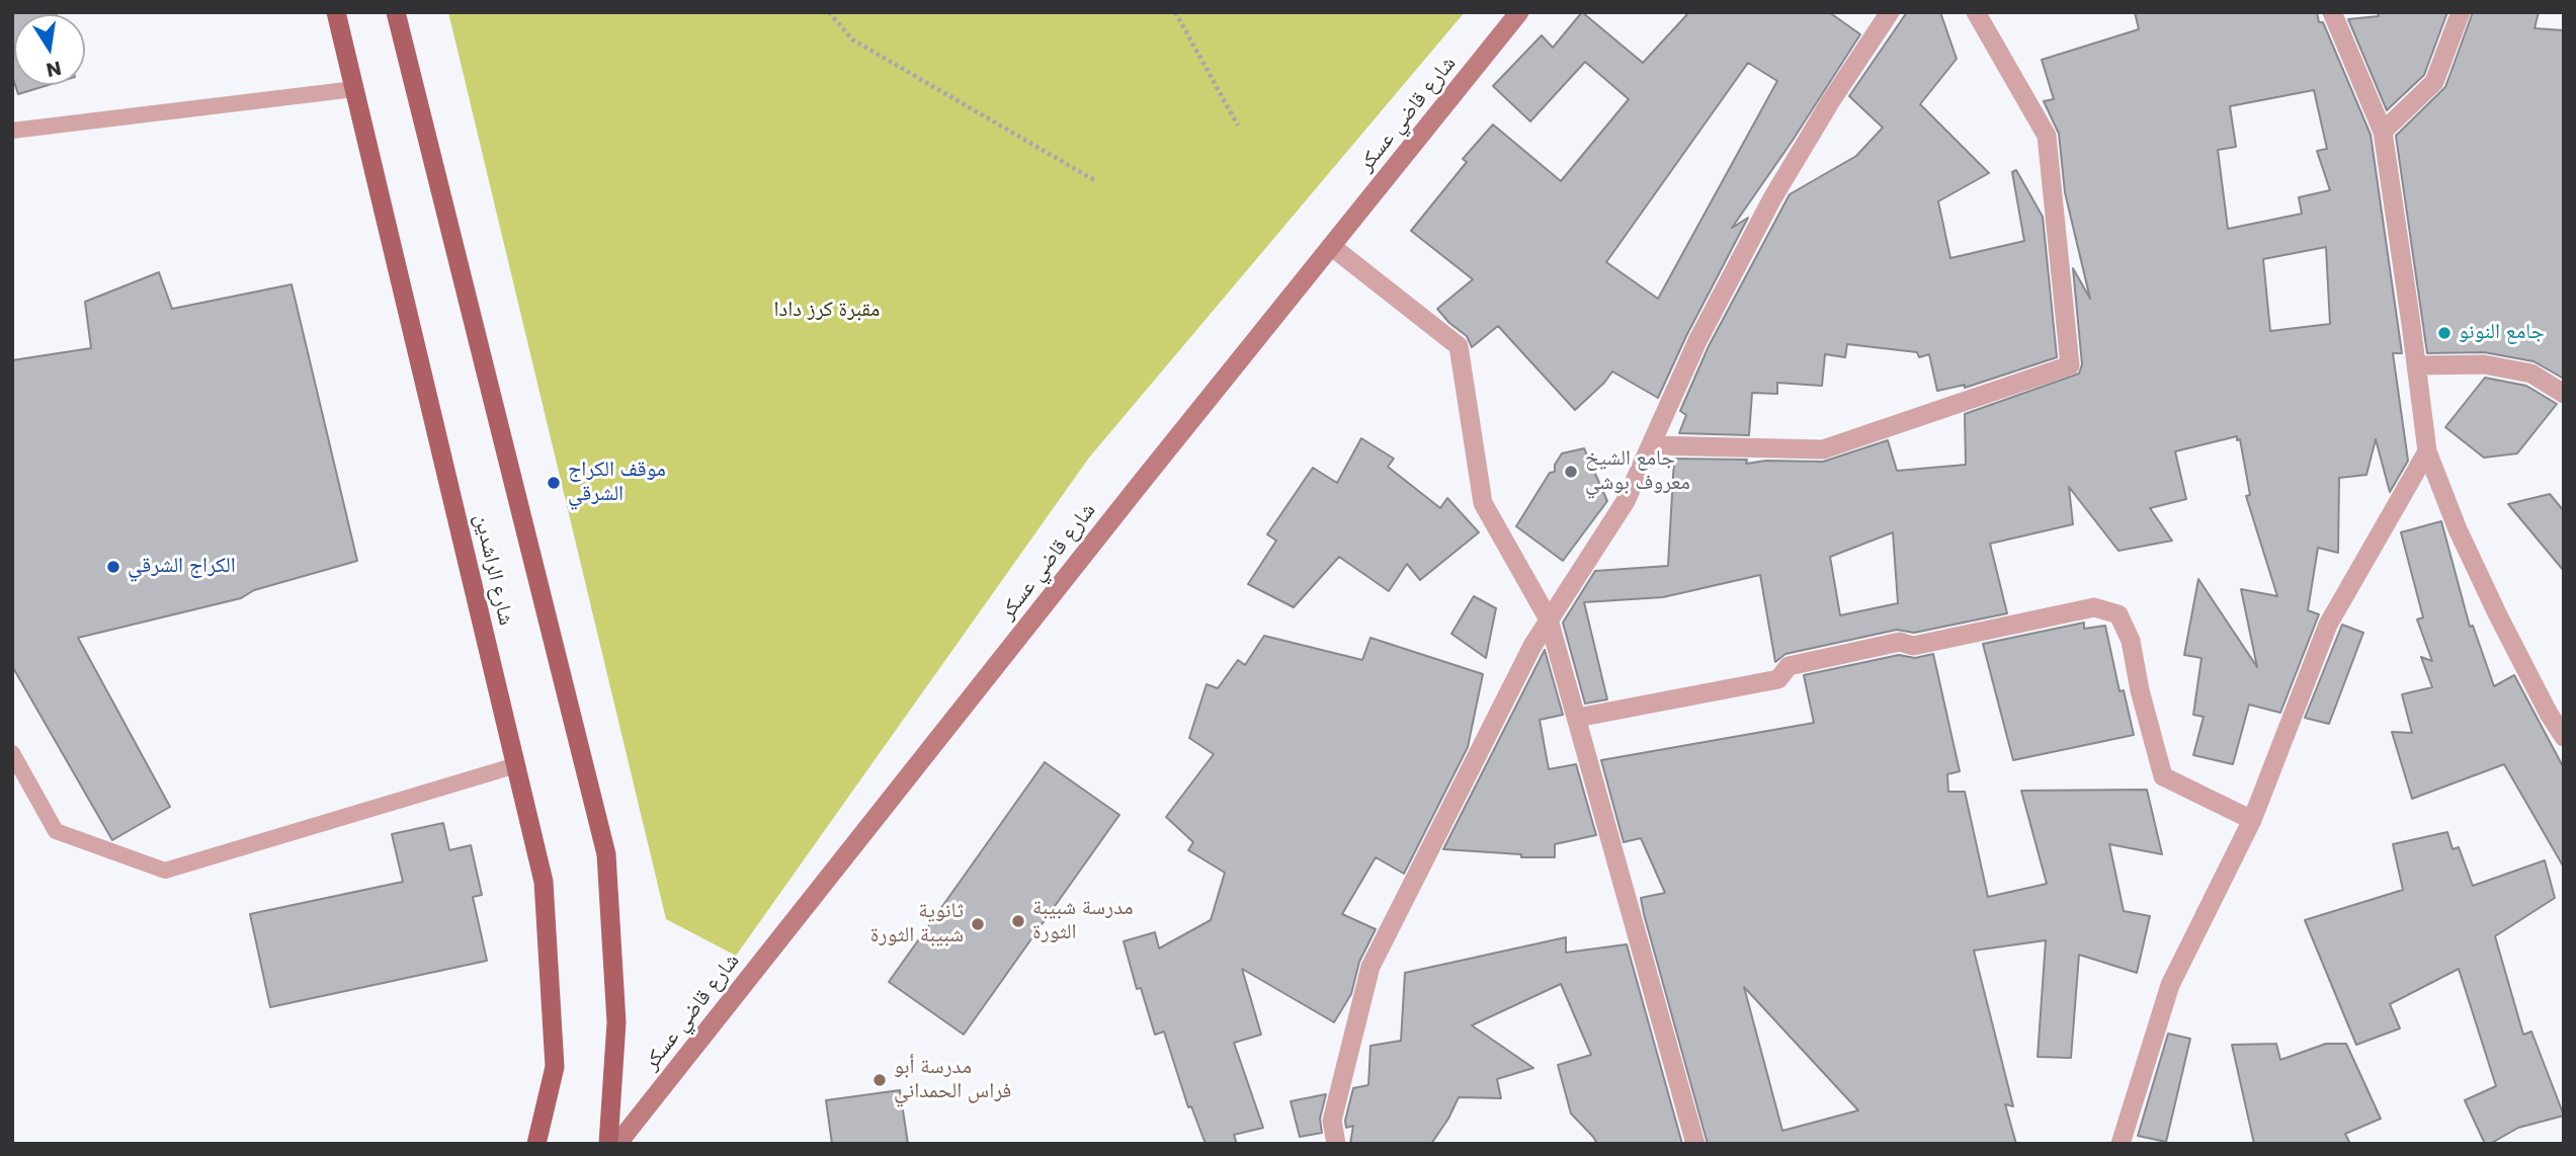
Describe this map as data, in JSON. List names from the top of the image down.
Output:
{
  "streets": {
    "main road": ["شارع قاضي عسكر", "شارع الراشدين"]
  },
  "parks": ["مقبرة كرز دادا"],
  "places": [
    "جامع النونو",
    "جامع الشيخ معروف بوشي",
    "موقف الكراج الشرقي",
    "الكراج الشرقي",
    "مدرسة شبيبة الثورة",
    "ثانوية شبيبة الثورة",
    "مدرسة أبو فراس الحمداني"
  ],
  "north": "bottom"
}
